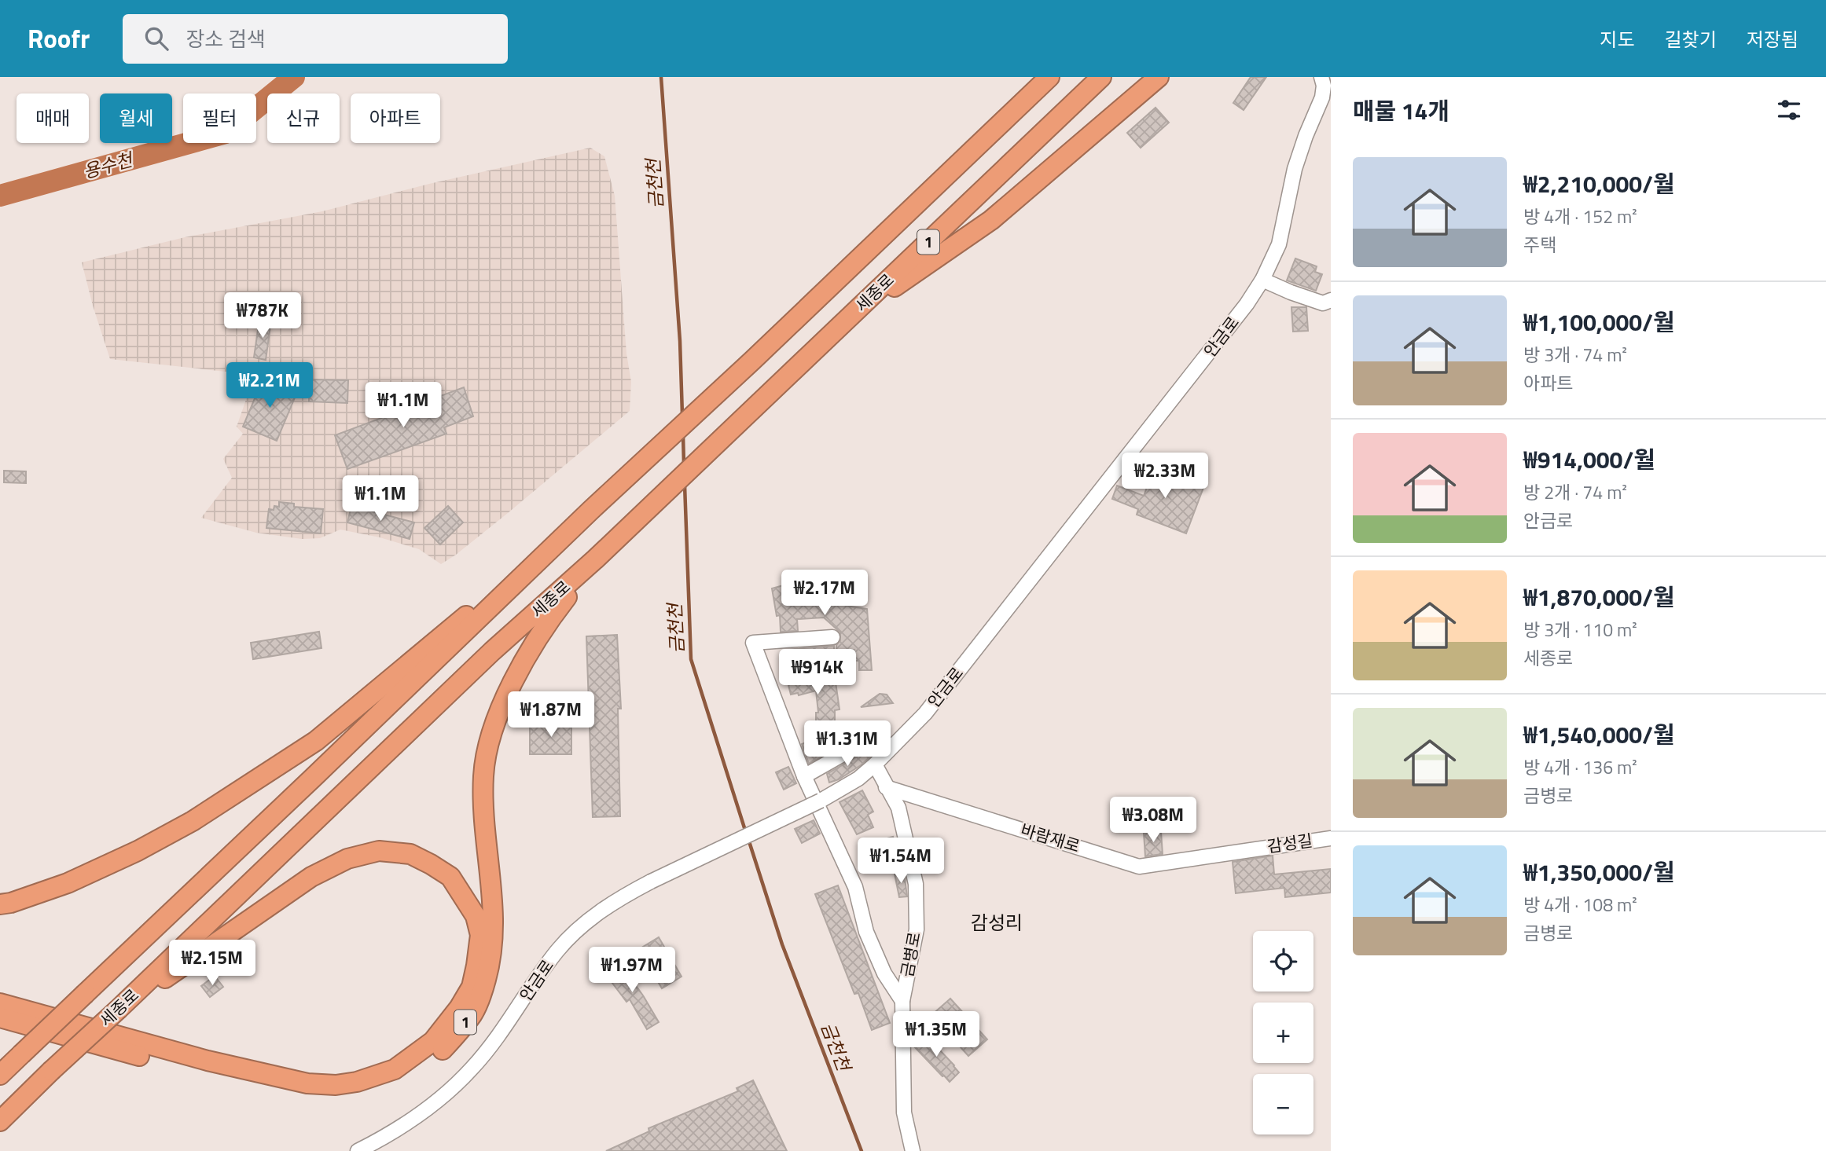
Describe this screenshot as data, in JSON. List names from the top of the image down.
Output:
{
  "streets": {
    "highway": ["1", "세종로"],
    "street": [
      "안금로",
      "바람재로",
      "감성길",
      "금병로"
    ]
  },
  "crossings": [
    ["1", "세종로"],
    ["안금로", "금병로"],
    ["바람재로", "감성길"],
    ["바람재로", "금병로"]
  ],
  "districts": ["감성리"],
  "water": ["용수천", "금천천"],
  "page": {
    "header": "Roofr",
    "search": "장소 검색",
    "nav": ["지도", "길찾기", "저장됨"],
    "heading": "매물 14개",
    "chip": [
      "매매",
      "월세",
      "필터",
      "신규",
      "아파트"
    ],
    "list": [
      {
        "name": "₩2,210,000/월",
        "note": "방 4개 · 152 m² · 주택"
      },
      {
        "name": "₩1,100,000/월",
        "note": "방 3개 · 74 m² · 아파트"
      },
      {
        "name": "₩914,000/월",
        "note": "방 2개 · 74 m² · 안금로"
      },
      {
        "name": "₩1,870,000/월",
        "note": "방 3개 · 110 m² · 세종로"
      },
      {
        "name": "₩1,540,000/월",
        "note": "방 4개 · 136 m² · 금병로"
      },
      {
        "name": "₩1,350,000/월",
        "note": "방 4개 · 108 m² · 금병로"
      }
    ],
    "price": [
      "₩787K",
      "₩2.21M",
      "₩1.1M",
      "₩2.33M",
      "₩1.1M",
      "₩2.17M",
      "₩914K",
      "₩1.87M",
      "₩1.31M",
      "₩3.08M",
      "₩1.54M",
      "₩2.15M",
      "₩1.97M",
      "₩1.35M"
    ],
    "map_buttons": ["+", "−"]
  }
}
